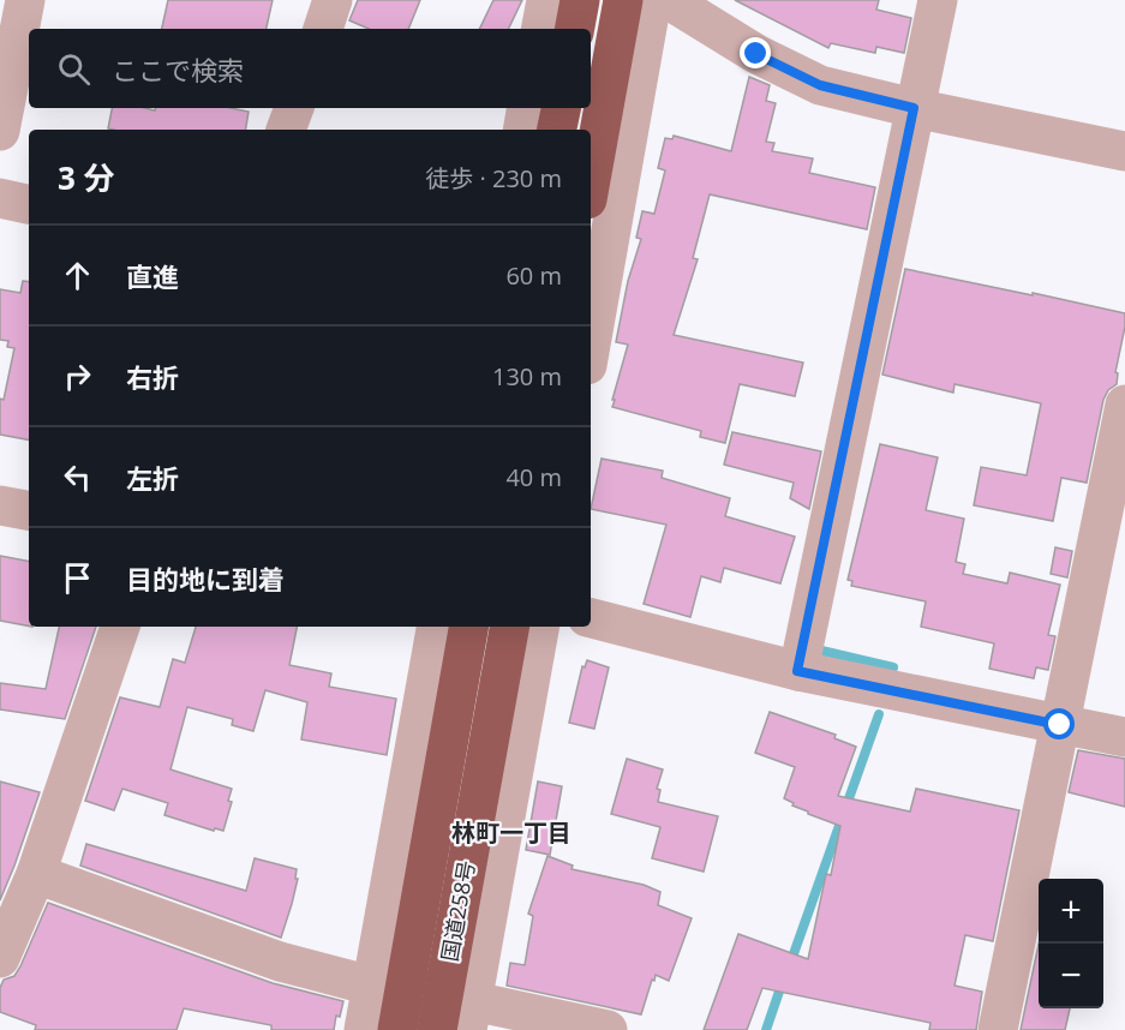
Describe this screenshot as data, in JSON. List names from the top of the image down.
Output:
{
  "streets": {
    "highway": ["国道258号"]
  },
  "districts": ["林町一丁目"],
  "page": {
    "search": "ここで検索",
    "heading": ["3 分", "徒歩 · 230 m"],
    "list": [
      ["直進", "60 m"],
      ["右折", "130 m"],
      ["左折", "40 m"],
      "目的地に到着"
    ],
    "map_buttons": ["+", "−"]
  }
}
